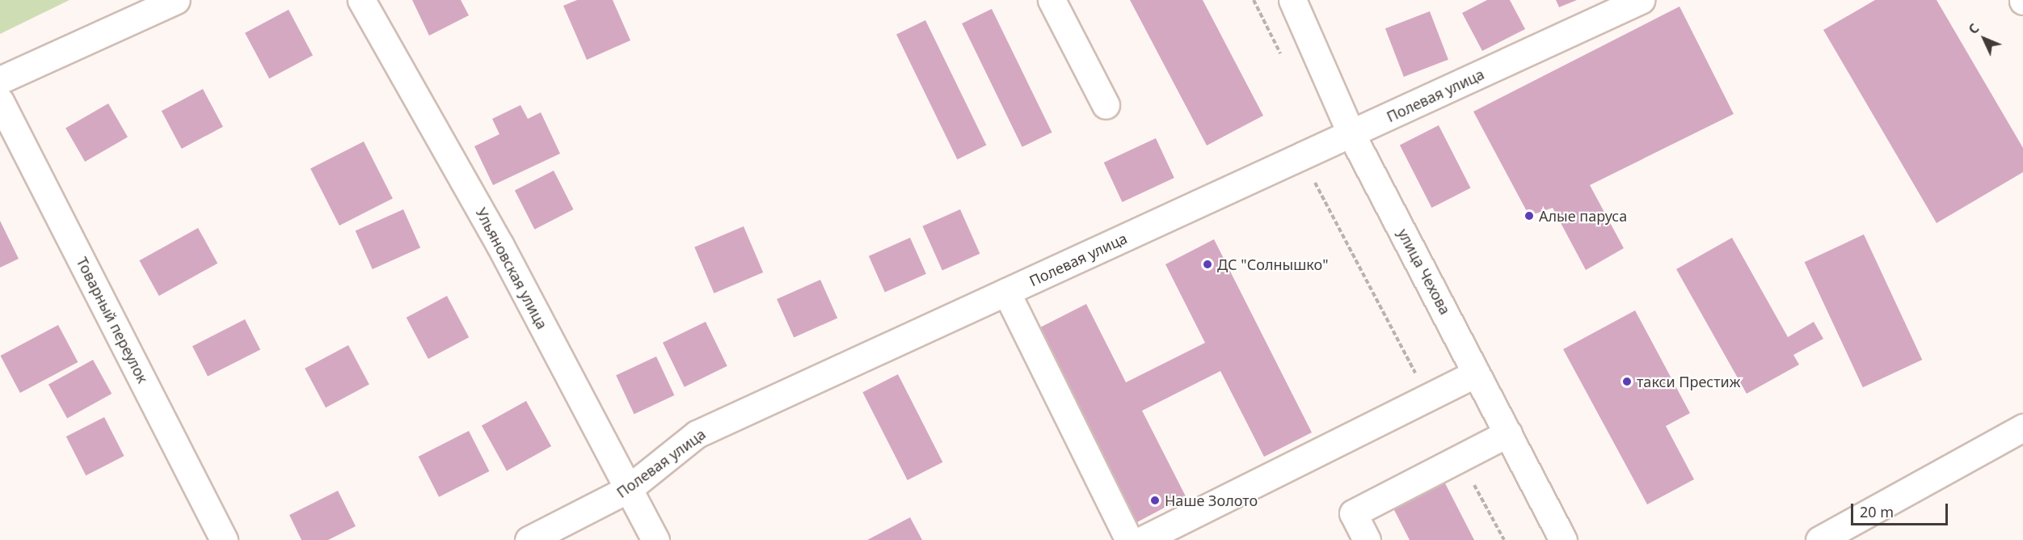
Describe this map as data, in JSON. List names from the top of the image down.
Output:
{
  "streets": {
    "street": [
      "Полевая улица",
      "Ульяновская улица",
      "улица Чехова",
      "Товарный переулок"
    ]
  },
  "crossings": [
    ["Полевая улица", "Ульяновская улица"],
    ["Полевая улица", "улица Чехова"]
  ],
  "places": [
    "Алые паруса",
    "ДС \"Солнышко\"",
    "такси Престиж",
    "Наше Золото"
  ],
  "scale_bar": "20 m",
  "north": "top left"
}
